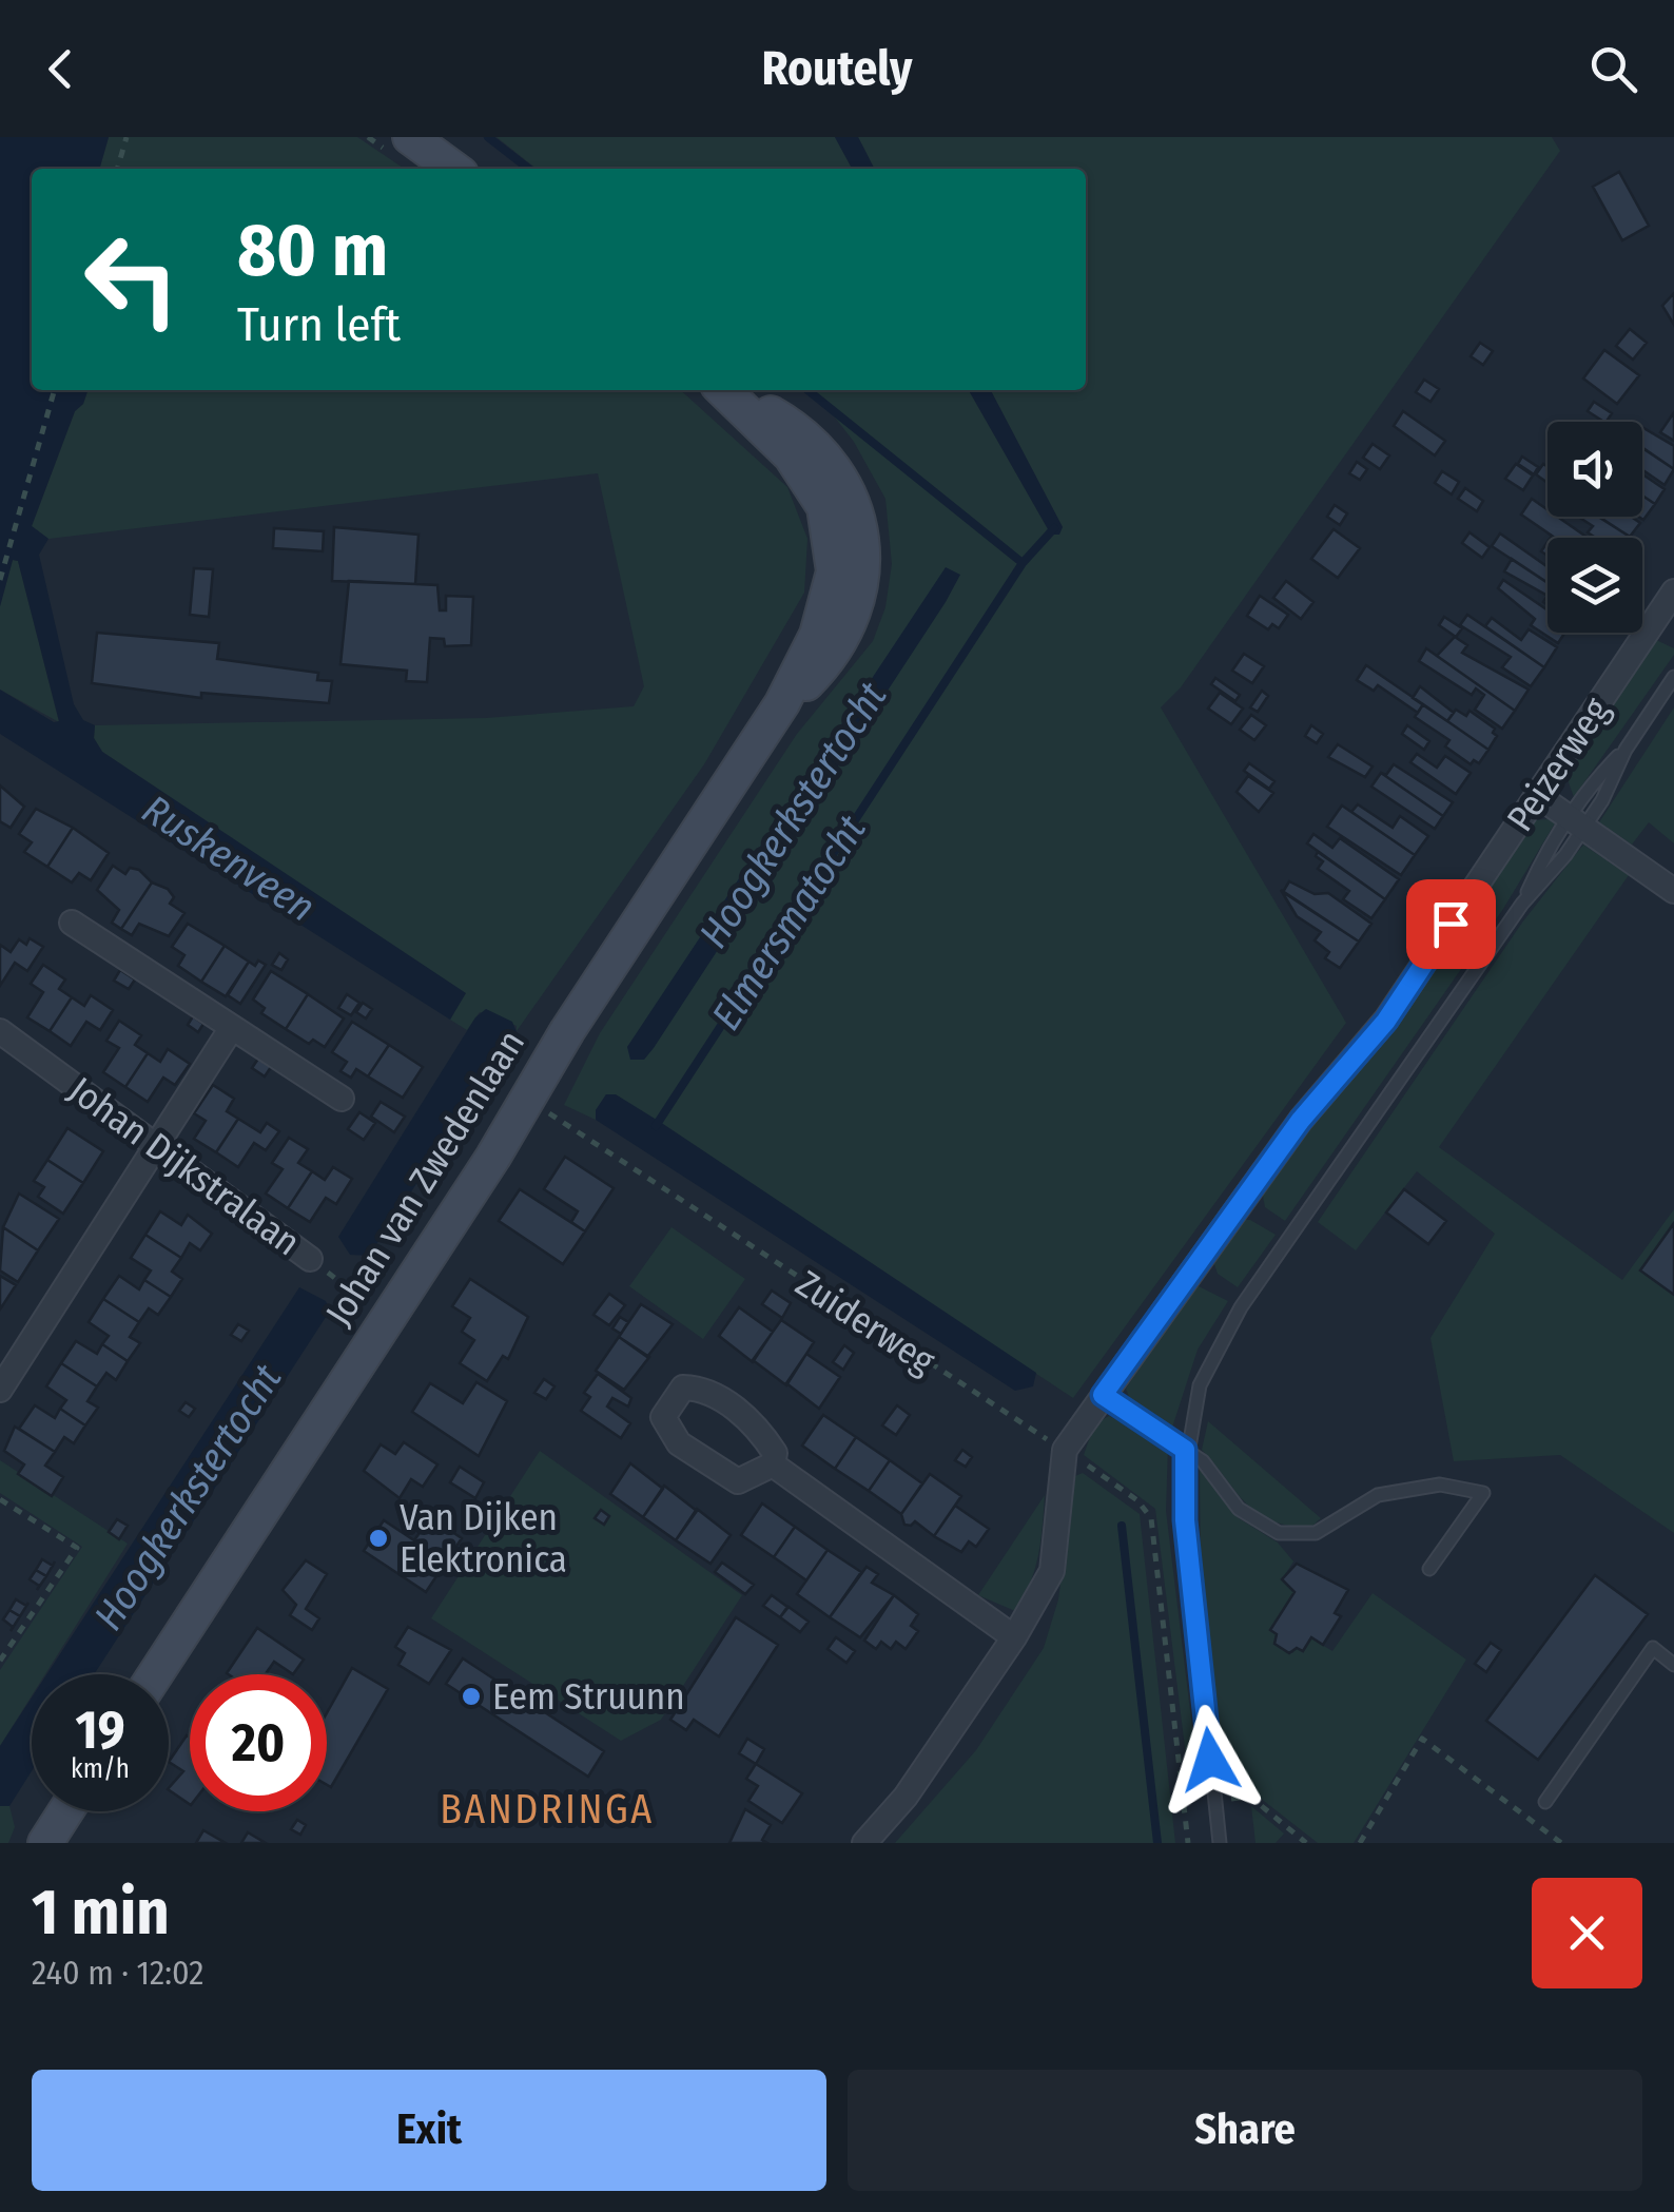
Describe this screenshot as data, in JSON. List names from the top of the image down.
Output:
{
  "streets": {
    "main road": ["Johan van Zwedenlaan"],
    "street": ["Peizerweg", "Johan Dijkstralaan"],
    "path": ["Zuiderweg"]
  },
  "crossings": [
    ["Peizerweg", "Zuiderweg"],
    ["Johan van Zwedenlaan", "Zuiderweg"]
  ],
  "districts": ["BANDRINGA"],
  "water": ["Hoogkerkstertocht", "Ruskenveen", "Elmersmatocht"],
  "places": ["Van Dijken Elektronica", "Eem Struunn"],
  "page": {
    "header": "Routely",
    "turn": ["80 m", "Turn left"],
    "speed": "19 km/h",
    "limit": "20",
    "heading": ["1 min", "240 m · 12:02"],
    "buttons": ["Exit", "Share"]
  }
}
